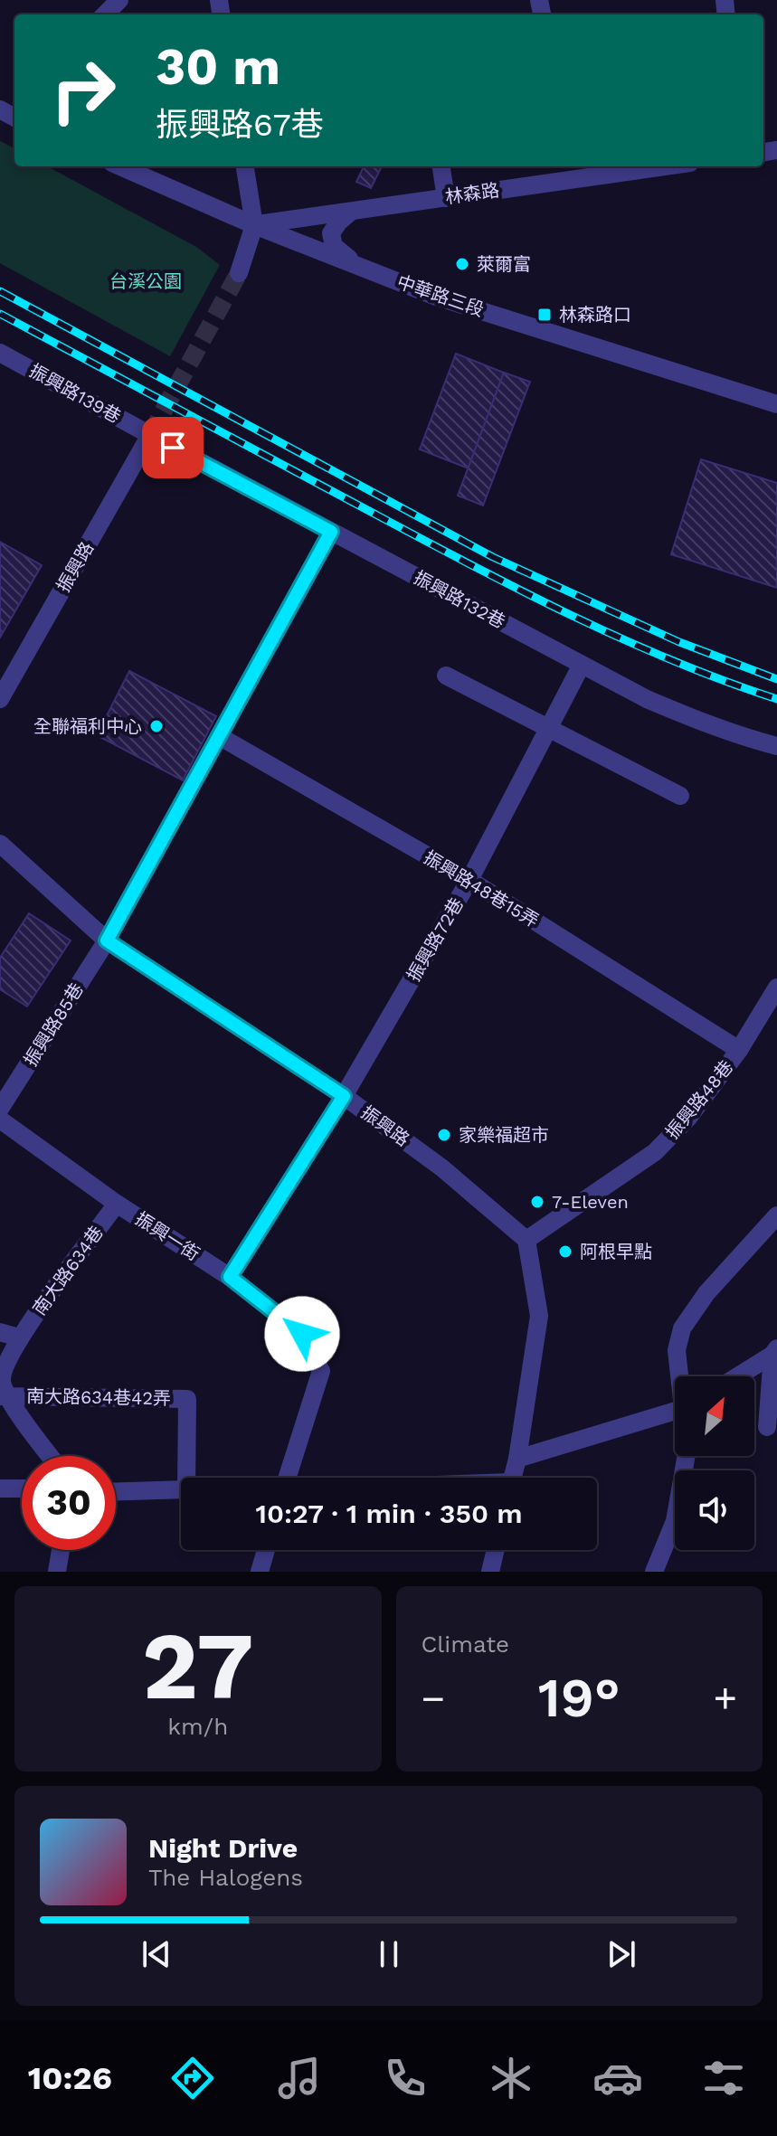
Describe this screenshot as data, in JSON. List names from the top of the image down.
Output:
{
  "streets": {
    "street": [
      "林森路",
      "中華路三段",
      "振興路139巷",
      "振興路",
      "振興路132巷",
      "振興路48巷15弄",
      "振興路72巷",
      "振興路85巷",
      "振興路48巷",
      "振興一街",
      "南大路634巷",
      "南大路634巷42弄"
    ]
  },
  "crossings": [
    ["林森路", "中華路三段"],
    ["振興路139巷", "振興路"],
    ["振興路139巷", "振興路132巷"],
    ["振興路", "振興路132巷"],
    ["振興路", "振興路72巷"],
    ["振興路", "振興路85巷"],
    ["振興路", "振興路48巷"],
    ["振興路132巷", "振興路72巷"],
    ["振興路132巷", "振興路85巷"],
    ["振興路48巷15弄", "振興路72巷"],
    ["振興路48巷15弄", "振興路85巷"],
    ["振興路48巷15弄", "振興路48巷"],
    ["振興路72巷", "振興一街"],
    ["振興一街", "南大路634巷"],
    ["南大路634巷", "南大路634巷42弄"]
  ],
  "parks": ["台溪公園"],
  "places": {
    "other": [
      "萊爾富",
      "全聯福利中心",
      "家樂福超市",
      "7-Eleven",
      "阿根早點"
    ],
    "transit": ["林森路口"]
  },
  "north": "top right",
  "page": {
    "turn": ["30 m", "振興路67巷"],
    "limit": "30",
    "trip": "10:27 · 1 min · 350 m",
    "tile": [
      ["27", "km/h"],
      "Climate"
    ],
    "heat": ["−", "19°", "+"],
    "song": ["Night Drive", "The Halogens"],
    "tabs": "10:26"
  }
}
